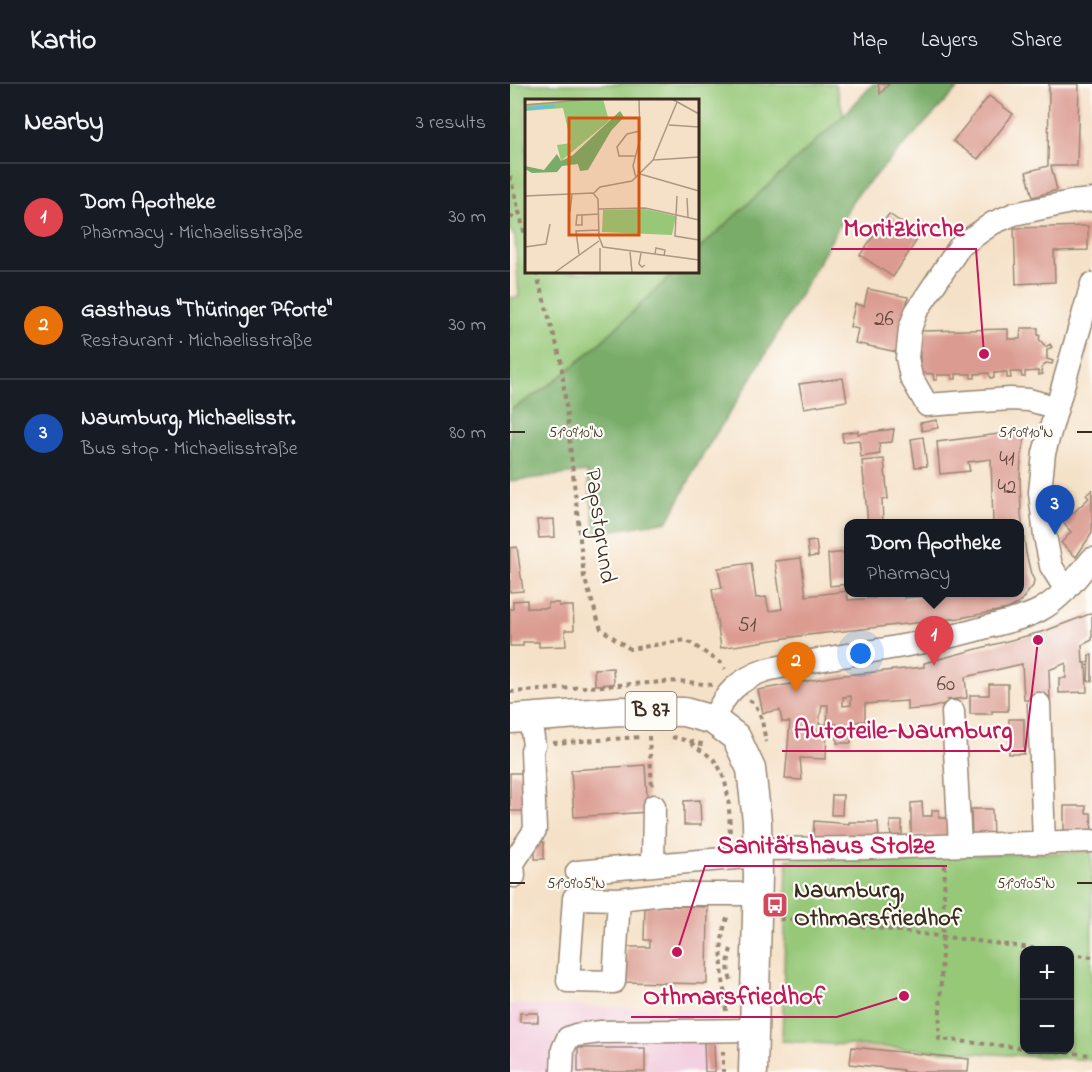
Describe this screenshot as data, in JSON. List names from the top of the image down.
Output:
{
  "streets": {
    "main road": ["B 87"],
    "path": ["Papstgrund"]
  },
  "places": {
    "other": [
      "Moritzkirche",
      "Autoteile-Naumburg",
      "Sanitätshaus Stolze",
      "Othmarsfriedhof"
    ],
    "bus stop": ["Naumburg, Othmarsfriedhof"]
  },
  "house_numbers": [
    "26",
    "41",
    "42",
    "51",
    "60"
  ],
  "page": {
    "header": "Kartio",
    "nav": ["Map", "Layers", "Share"],
    "heading": ["Nearby", "3 results"],
    "list": [
      {
        "mark": "1",
        "name": "Dom Apotheke",
        "note": "Pharmacy · Michaelisstraße",
        "value": "30 m"
      },
      {
        "mark": "2",
        "name": "Gasthaus \"Thüringer Pforte\"",
        "note": "Restaurant · Michaelisstraße",
        "value": "30 m"
      },
      {
        "mark": "3",
        "name": "Naumburg, Michaelisstr.",
        "note": "Bus stop · Michaelisstraße",
        "value": "80 m"
      }
    ],
    "pins": ["3", "1", "2"],
    "popup": ["Dom Apotheke", "Pharmacy"],
    "map_buttons": ["+", "−"]
  },
  "coordinates": ["51°09'10\"N", "51°09'05\"N"]
}
